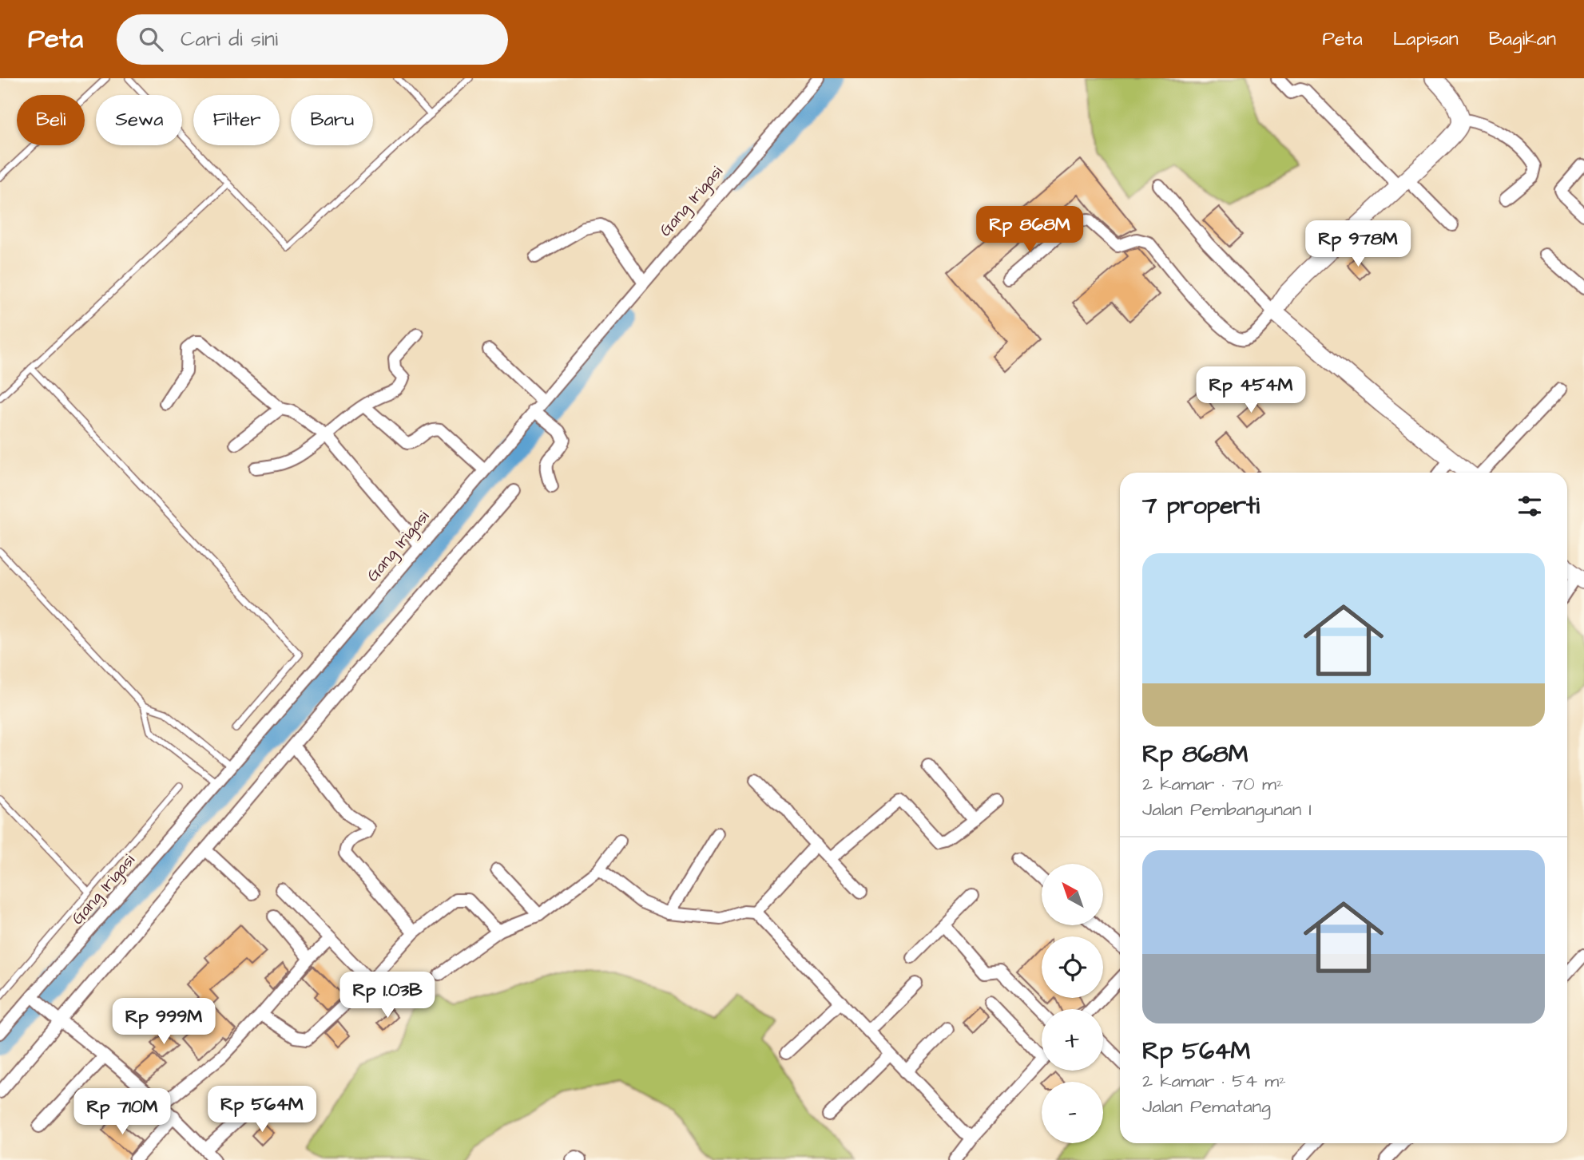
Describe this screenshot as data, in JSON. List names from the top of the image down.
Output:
{
  "streets": {
    "street": ["Gang Irigasi"]
  },
  "north": "top left",
  "page": {
    "header": "Peta",
    "search": "Cari di sini",
    "nav": ["Peta", "Lapisan", "Bagikan"],
    "chip": [
      "Beli",
      "Sewa",
      "Filter",
      "Baru"
    ],
    "price": [
      "Rp 868M",
      "Rp 978M",
      "Rp 454M",
      "Rp 1.03B",
      "Rp 999M",
      "Rp 564M",
      "Rp 710M"
    ],
    "heading": "7 properti",
    "list": [
      {
        "name": "Rp 868M",
        "note": "2 kamar · 70 m² · Jalan Pembangunan I"
      },
      {
        "name": "Rp 564M",
        "note": "2 kamar · 54 m² · Jalan Pematang"
      }
    ],
    "map_buttons": ["+", "−"]
  }
}
